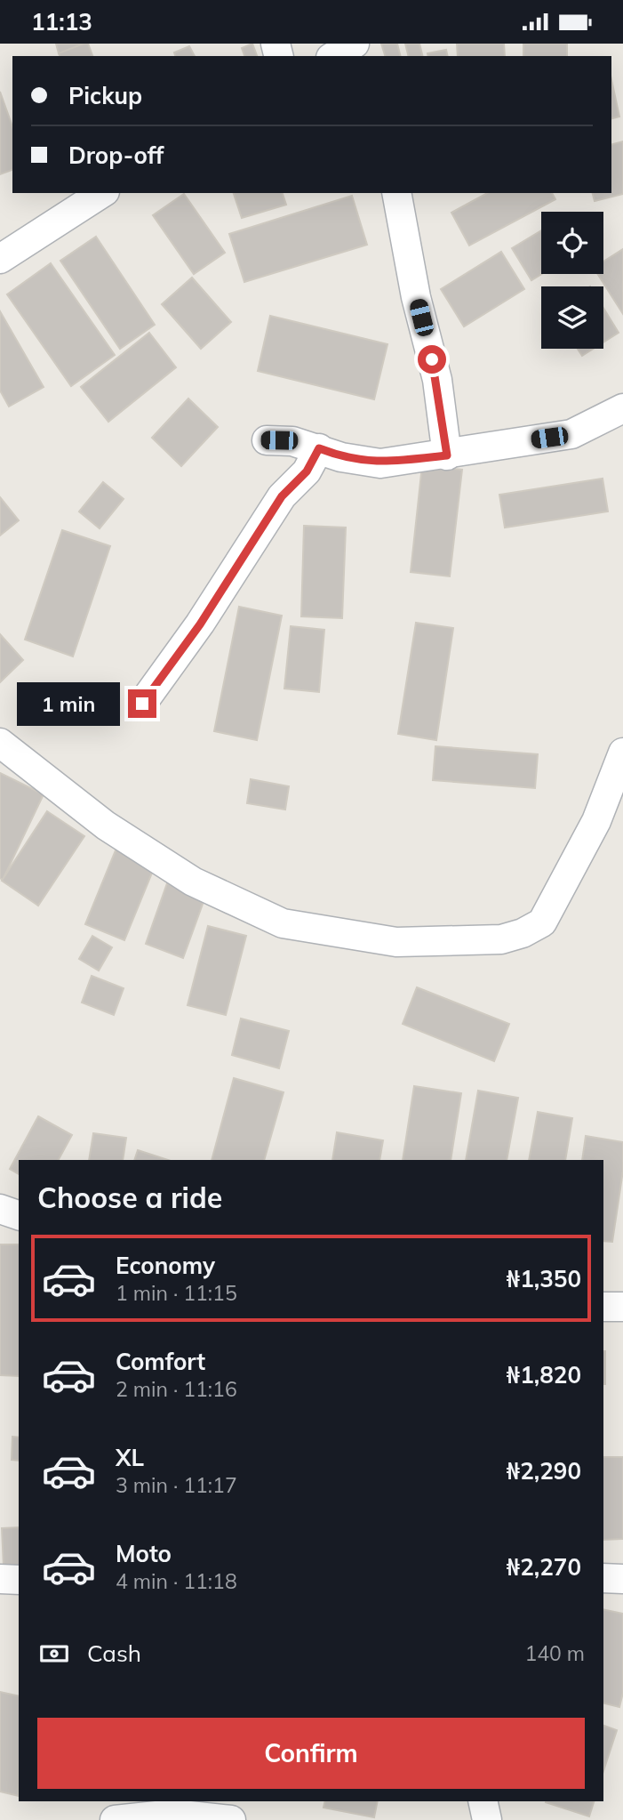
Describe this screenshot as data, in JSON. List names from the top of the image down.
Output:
{
  "page": {
    "status": "11:13",
    "banner": ["Pickup", "Drop-off"],
    "bubble": "1 min",
    "heading": "Choose a ride",
    "list": [
      {
        "name": "Economy",
        "note": "1 min · 11:15",
        "value": "₦1,350"
      },
      {
        "name": "Comfort",
        "note": "2 min · 11:16",
        "value": "₦1,820"
      },
      {
        "name": "XL",
        "note": "3 min · 11:17",
        "value": "₦2,290"
      },
      {
        "name": "Moto",
        "note": "4 min · 11:18",
        "value": "₦2,270"
      }
    ],
    "pay": ["Cash", "140 m"],
    "buttons": "Confirm"
  }
}
